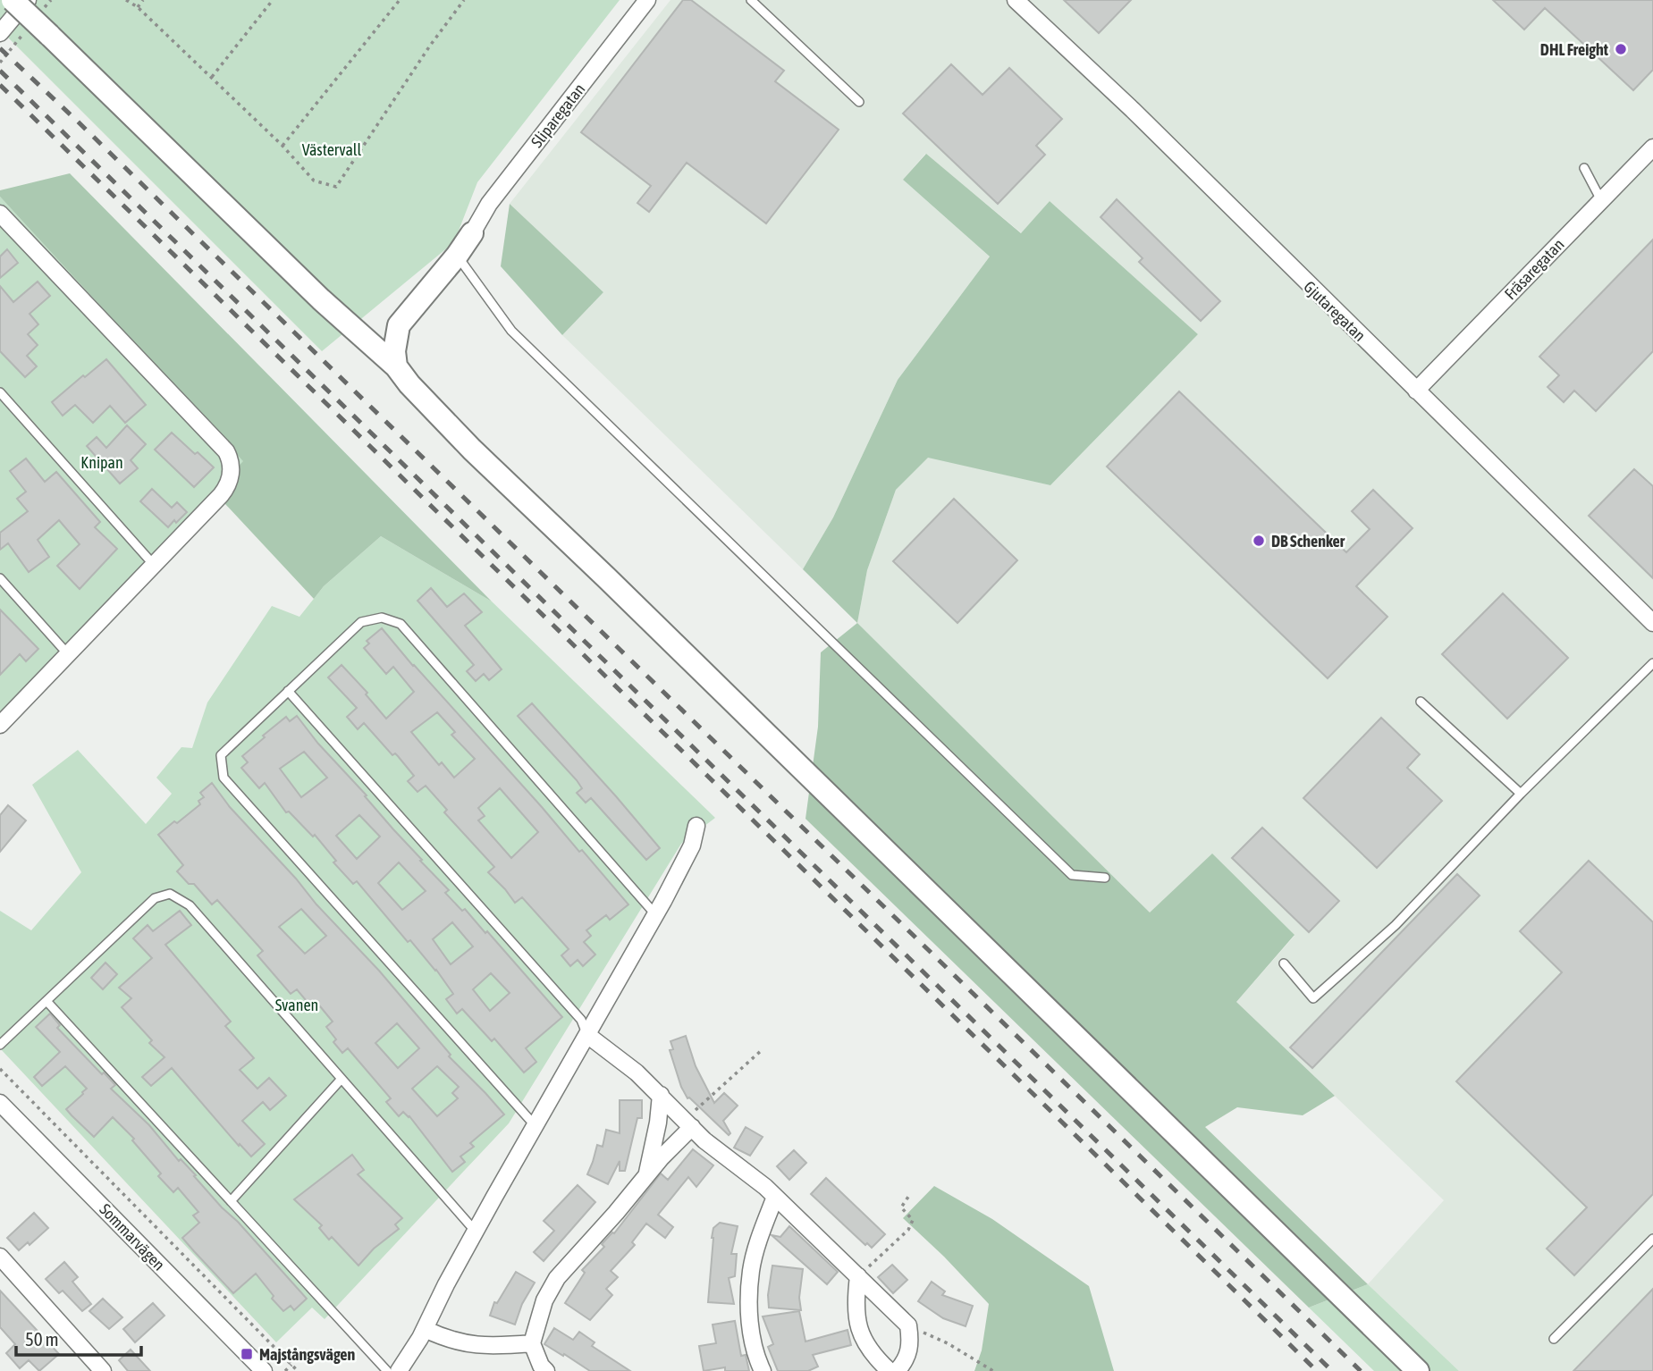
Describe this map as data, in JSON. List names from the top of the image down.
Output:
{
  "streets": {
    "street": [
      "Sliparegatan",
      "Fräsaregatan",
      "Gjutaregatan",
      "Sommarvägen"
    ]
  },
  "crossings": [
    ["Fräsaregatan", "Gjutaregatan"]
  ],
  "parks": ["Västervall", "Knipan", "Svanen"],
  "places": {
    "other": ["DHL Freight", "DB Schenker"],
    "transit": ["Majstångsvägen"]
  },
  "scale_bar": "50 m"
}
